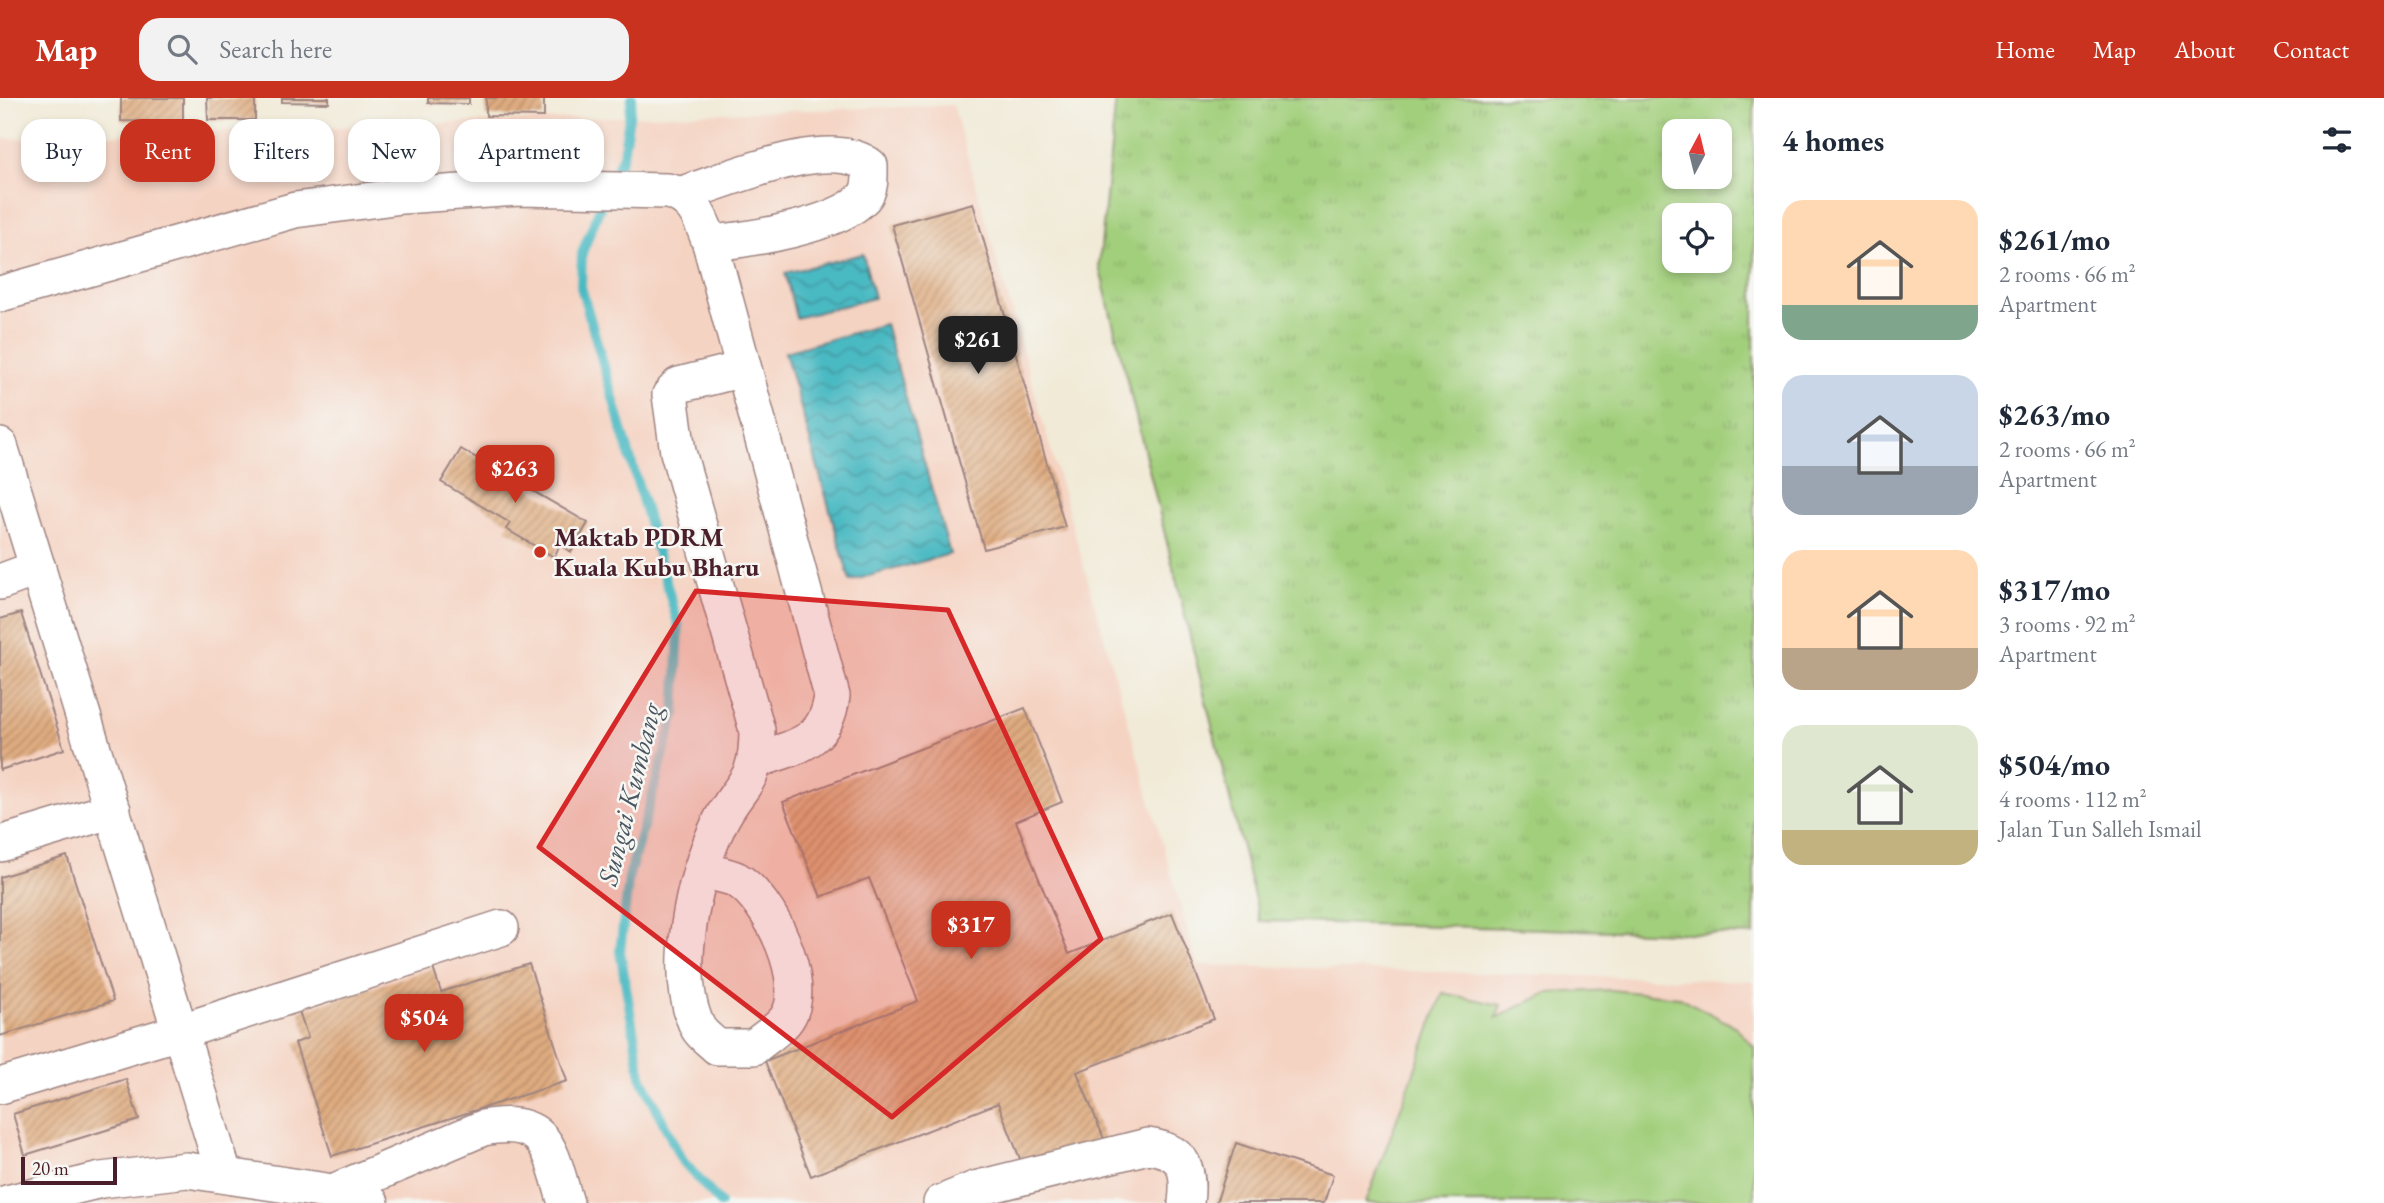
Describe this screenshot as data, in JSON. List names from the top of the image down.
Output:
{
  "water": ["Sungai Kumbang"],
  "places": ["Maktab PDRM Kuala Kubu Bharu"],
  "scale_bar": "20 m",
  "north": "top",
  "page": {
    "header": "Map",
    "search": "Search here",
    "nav": [
      "Home",
      "Map",
      "About",
      "Contact"
    ],
    "heading": "4 homes",
    "chip": [
      "Buy",
      "Rent",
      "Filters",
      "New",
      "Apartment"
    ],
    "list": [
      {
        "name": "$261/mo",
        "note": "2 rooms · 66 m² · Apartment"
      },
      {
        "name": "$263/mo",
        "note": "2 rooms · 66 m² · Apartment"
      },
      {
        "name": "$317/mo",
        "note": "3 rooms · 92 m² · Apartment"
      },
      {
        "name": "$504/mo",
        "note": "4 rooms · 112 m² · Jalan Tun Salleh Ismail"
      }
    ],
    "price": [
      "$261",
      "$263",
      "$317",
      "$504"
    ],
    "scale": "20 m"
  }
}
